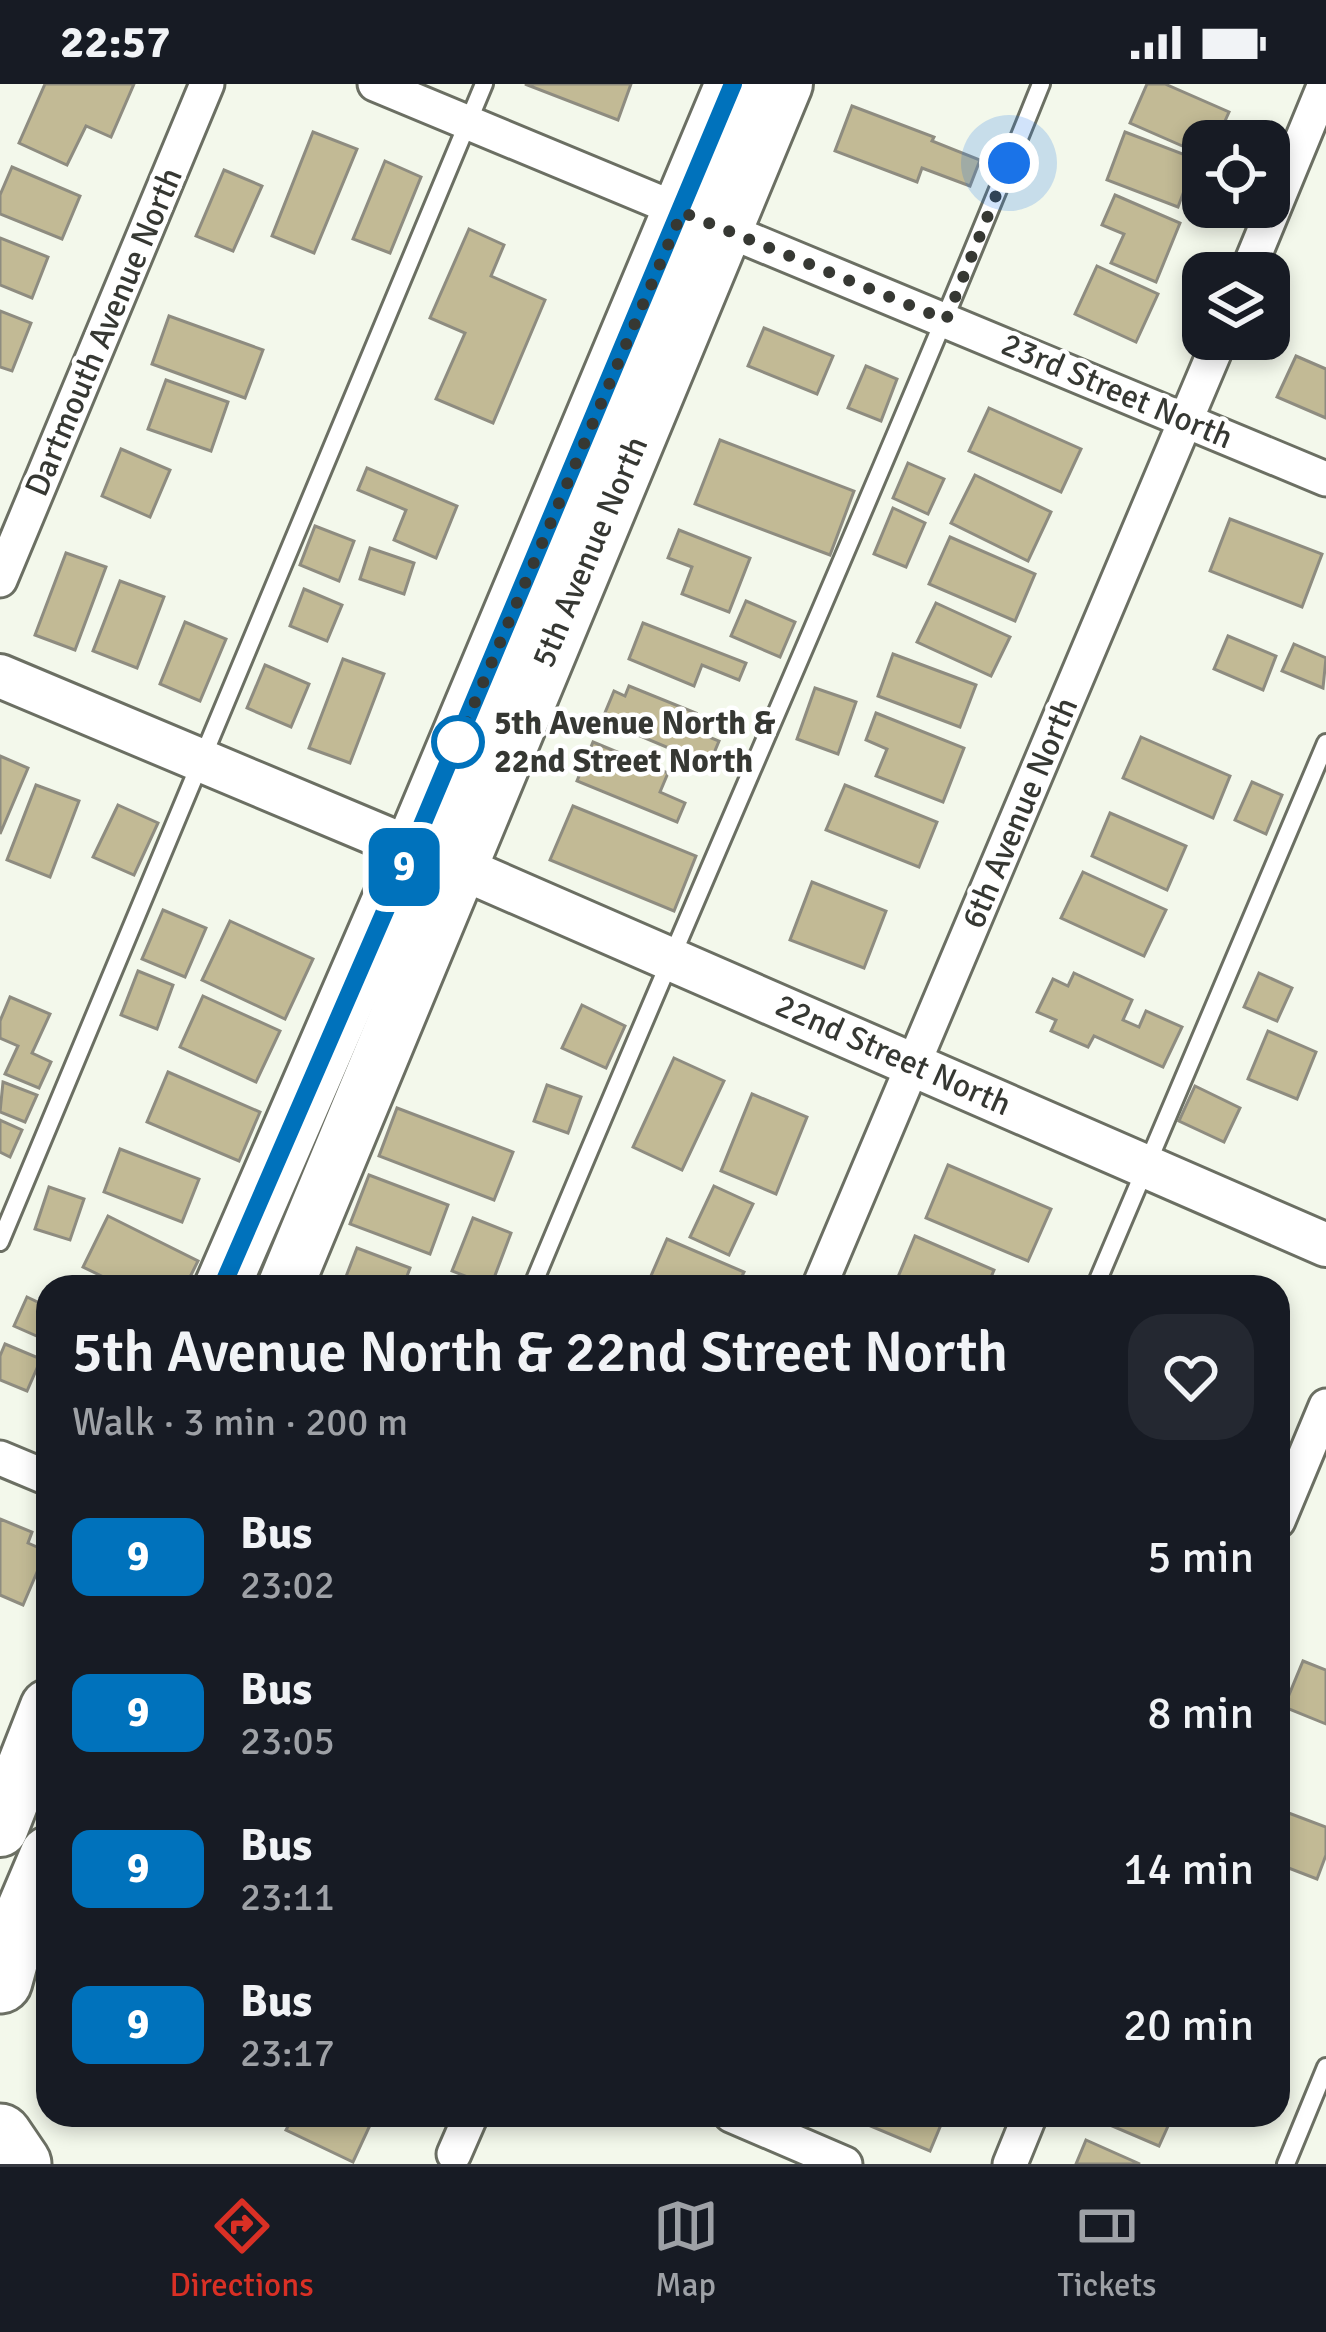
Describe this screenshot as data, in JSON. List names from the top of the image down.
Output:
{
  "streets": {
    "main road": ["5th Avenue North"],
    "street": [
      "Dartmouth Avenue North",
      "23rd Street North",
      "6th Avenue North",
      "22nd Street North"
    ]
  },
  "crossings": [
    ["23rd Street North", "5th Avenue North"],
    ["23rd Street North", "6th Avenue North"],
    ["5th Avenue North", "22nd Street North"],
    ["6th Avenue North", "22nd Street North"]
  ],
  "places": ["5th Avenue North & 22nd Street North"],
  "lines": ["bus line 9"],
  "page": {
    "status": "22:57",
    "on_map": "9",
    "heading": ["5th Avenue North & 22nd Street North", "Walk · 3 min · 200 m"],
    "list": [
      {
        "mark": "9",
        "name": "Bus",
        "note": "23:02",
        "value": "5 min"
      },
      {
        "mark": "9",
        "name": "Bus",
        "note": "23:05",
        "value": "8 min"
      },
      {
        "mark": "9",
        "name": "Bus",
        "note": "23:11",
        "value": "14 min"
      },
      {
        "mark": "9",
        "name": "Bus",
        "note": "23:17",
        "value": "20 min"
      }
    ],
    "tabs": ["Directions", "Map", "Tickets"]
  }
}
